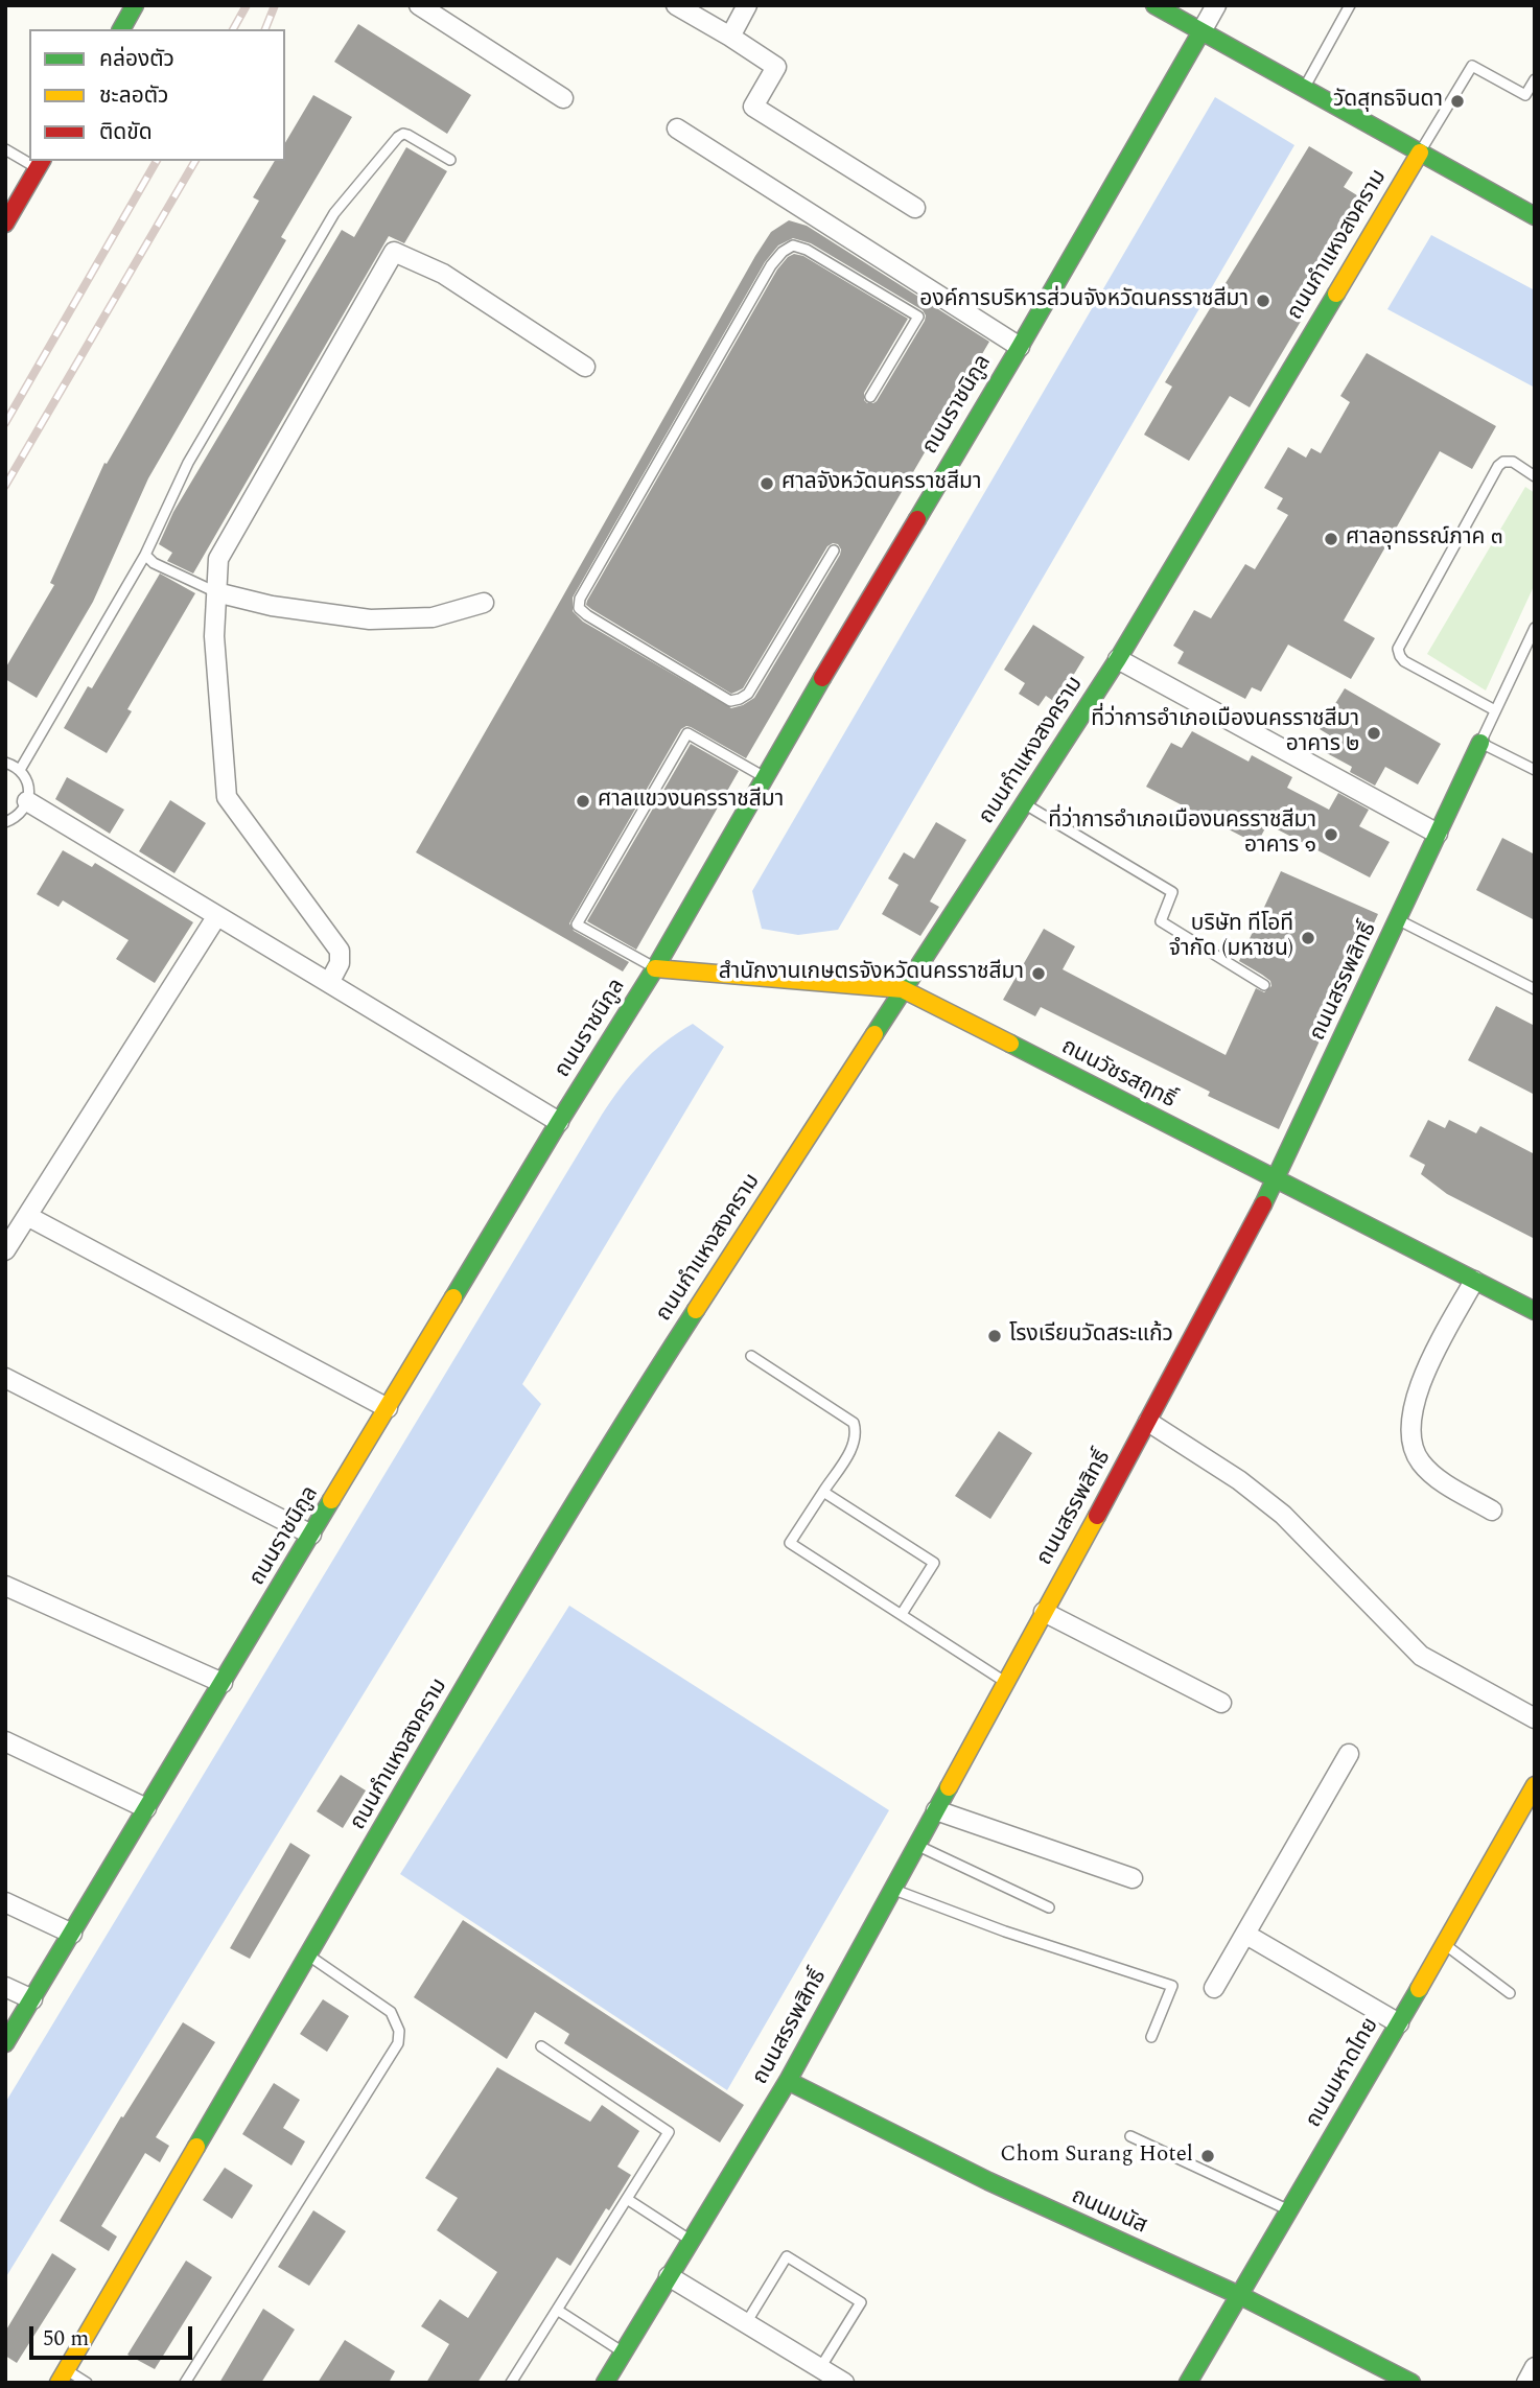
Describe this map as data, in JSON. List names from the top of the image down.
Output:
{
  "streets": {
    "street": [
      "ถนนกำแหงสงคราม",
      "ถนนราชนิกูล",
      "ถนนสรรพสิทธิ์",
      "ถนนวัชรสฤทธิ์",
      "ถนนมหาดไทย",
      "ถนนมนัส"
    ]
  },
  "crossings": [
    ["ถนนกำแหงสงคราม", "ถนนวัชรสฤทธิ์"],
    ["ถนนราชนิกูล", "ถนนวัชรสฤทธิ์"],
    ["ถนนสรรพสิทธิ์", "ถนนวัชรสฤทธิ์"],
    ["ถนนสรรพสิทธิ์", "ถนนมนัส"],
    ["ถนนมหาดไทย", "ถนนมนัส"]
  ],
  "places": [
    "วัดสุทธจินดา",
    "องค์การบริหารส่วนจังหวัดนครราชสีมา",
    "ศาลจังหวัดนครราชสีมา",
    "ศาลอุทธรณ์ภาค ๓",
    "ที่ว่าการอำเภอเมืองนครราชสีมา อาคาร ๒",
    "ศาลแขวงนครราชสีมา",
    "ที่ว่าการอำเภอเมืองนครราชสีมา อาคาร ๑",
    "บริษัท ทีโอที จำกัด (มหาชน)",
    "สำนักงานเกษตรจังหวัดนครราชสีมา",
    "โรงเรียนวัดสระแก้ว",
    "Chom Surang Hotel"
  ],
  "legend": ["คล่องตัว", "ชะลอตัว", "ติดขัด"],
  "scale_bar": "50 m"
}
